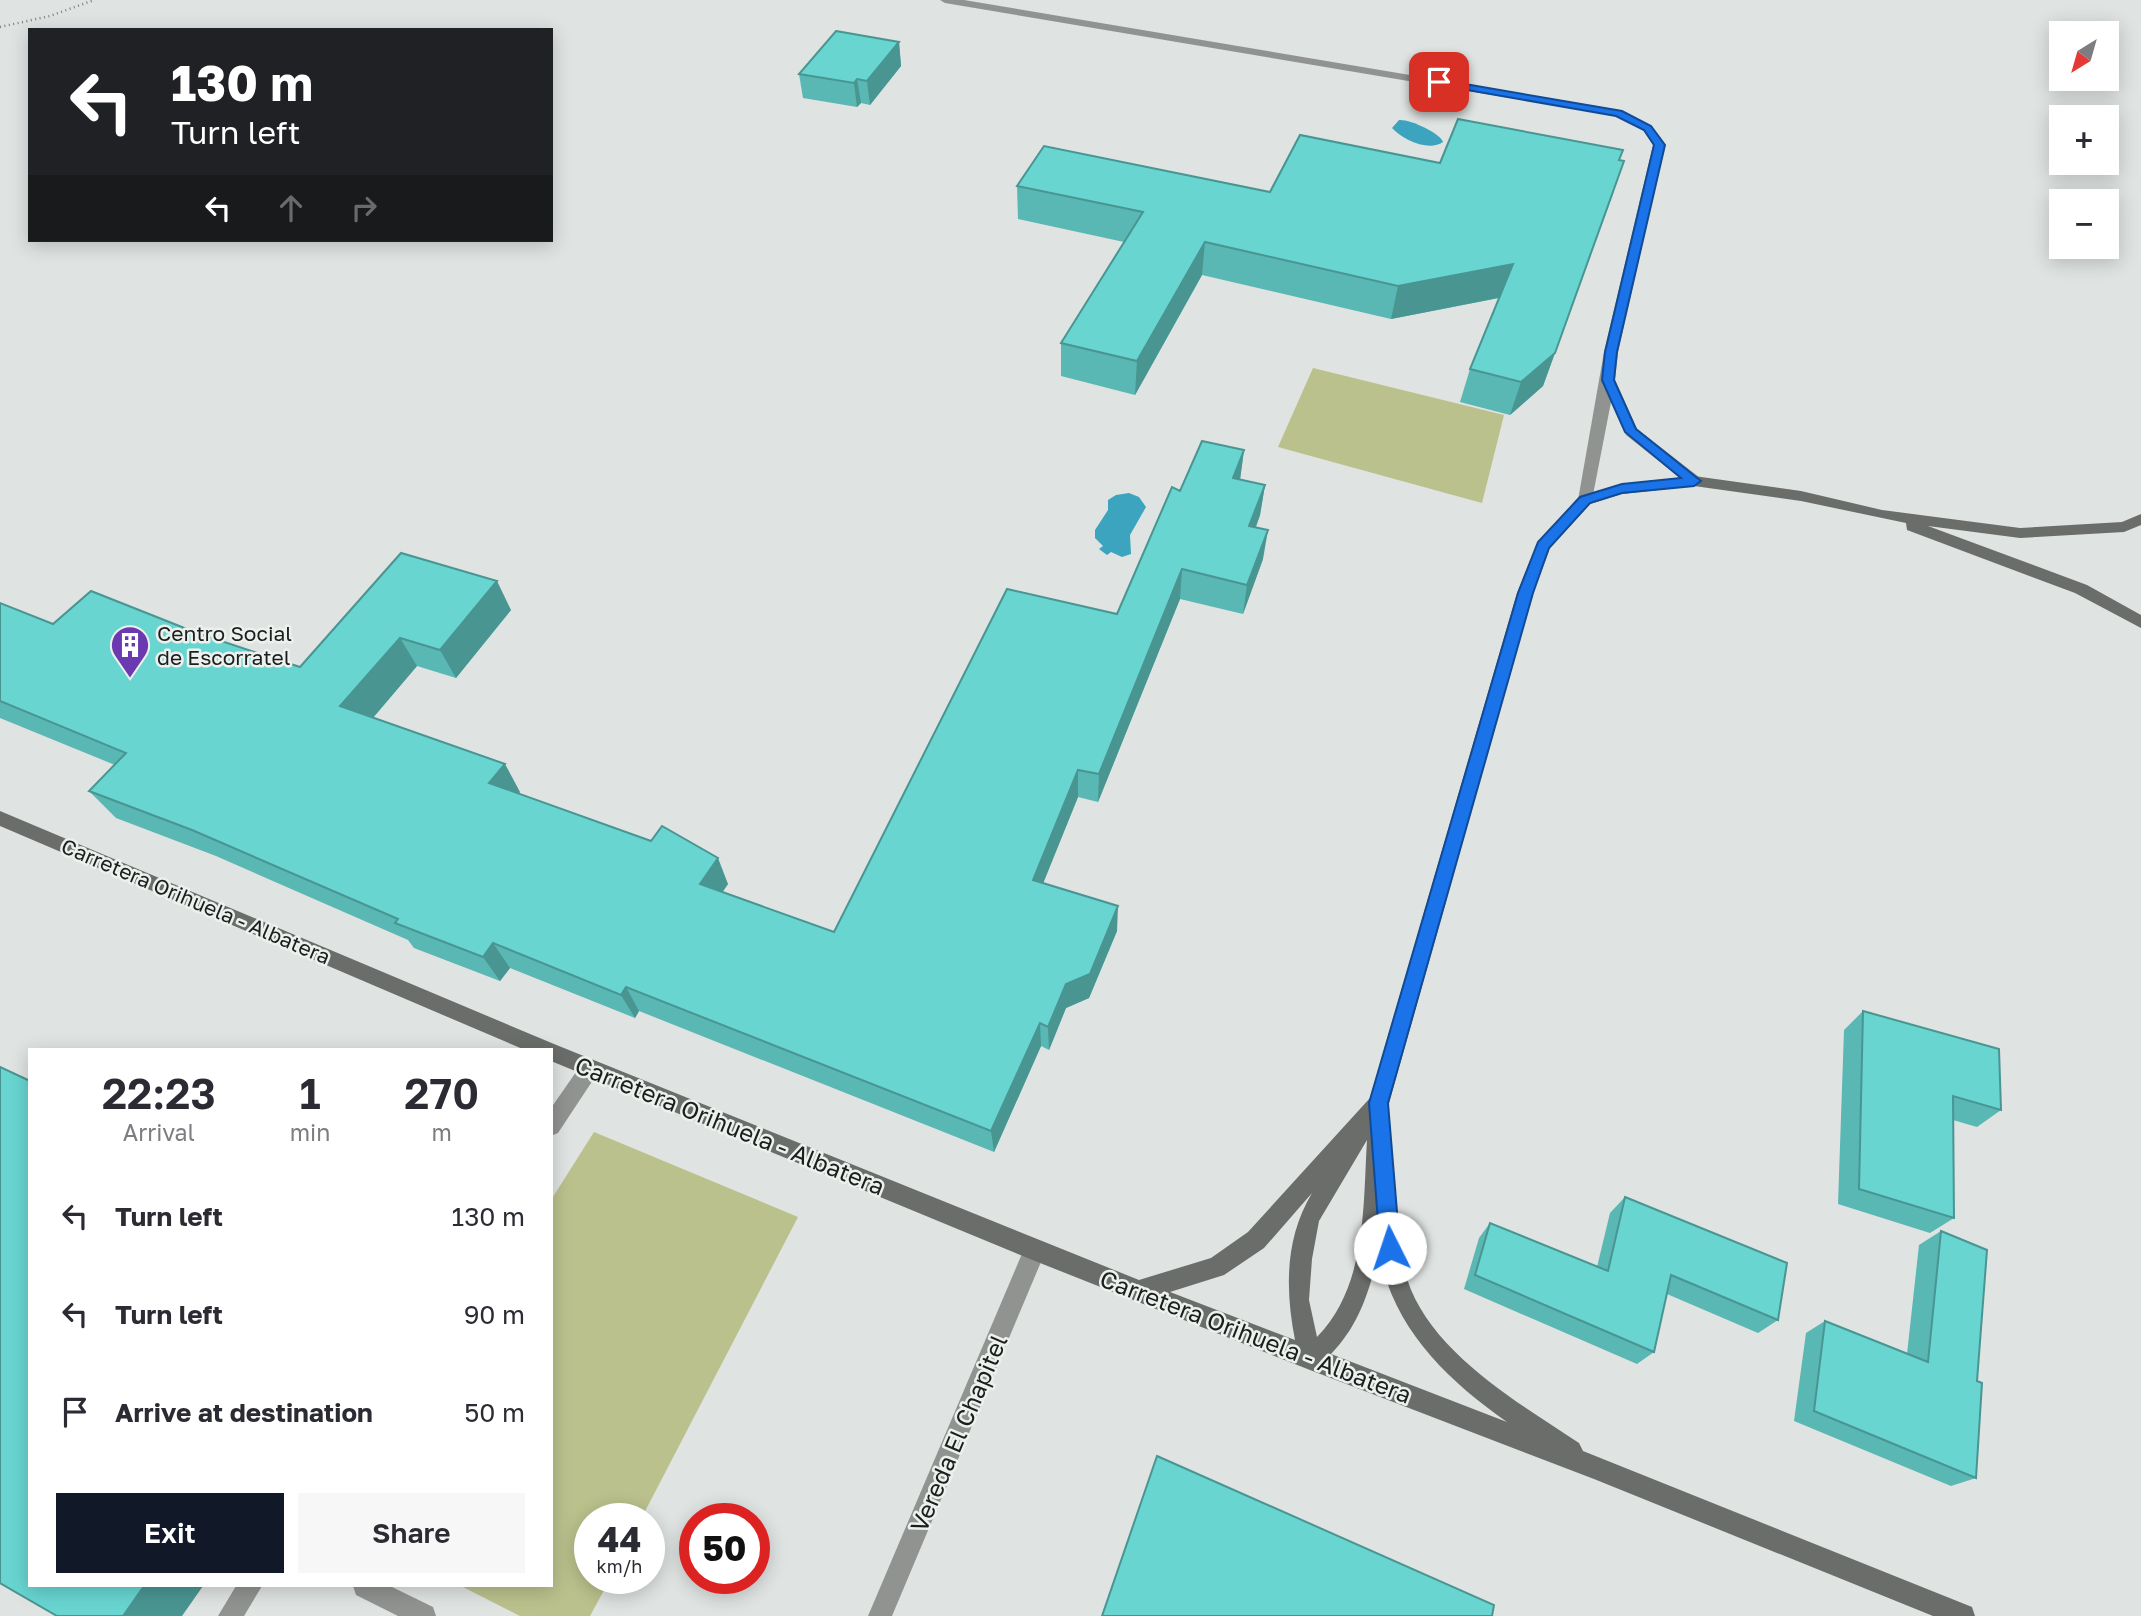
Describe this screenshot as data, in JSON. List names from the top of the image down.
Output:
{
  "streets": {
    "main road": ["Carretera Orihuela - Albatera"],
    "street": ["Vereda El Chapitel"]
  },
  "crossings": [
    ["Carretera Orihuela - Albatera", "Vereda El Chapitel"]
  ],
  "places": {
    "building": ["Centro Social de Escorratel"]
  },
  "north": "bottom left",
  "page": {
    "map_buttons": ["+", "−"],
    "turn": ["130 m", "Turn left"],
    "eta": [
      "22:23",
      "Arrival",
      "1",
      "min",
      "270",
      "m"
    ],
    "list": [
      {
        "name": "Turn left",
        "value": "130 m"
      },
      {
        "name": "Turn left",
        "value": "90 m"
      },
      {
        "name": "Arrive at destination",
        "value": "50 m"
      }
    ],
    "buttons": ["Exit", "Share"],
    "speed": "44 km/h",
    "limit": "50"
  }
}
